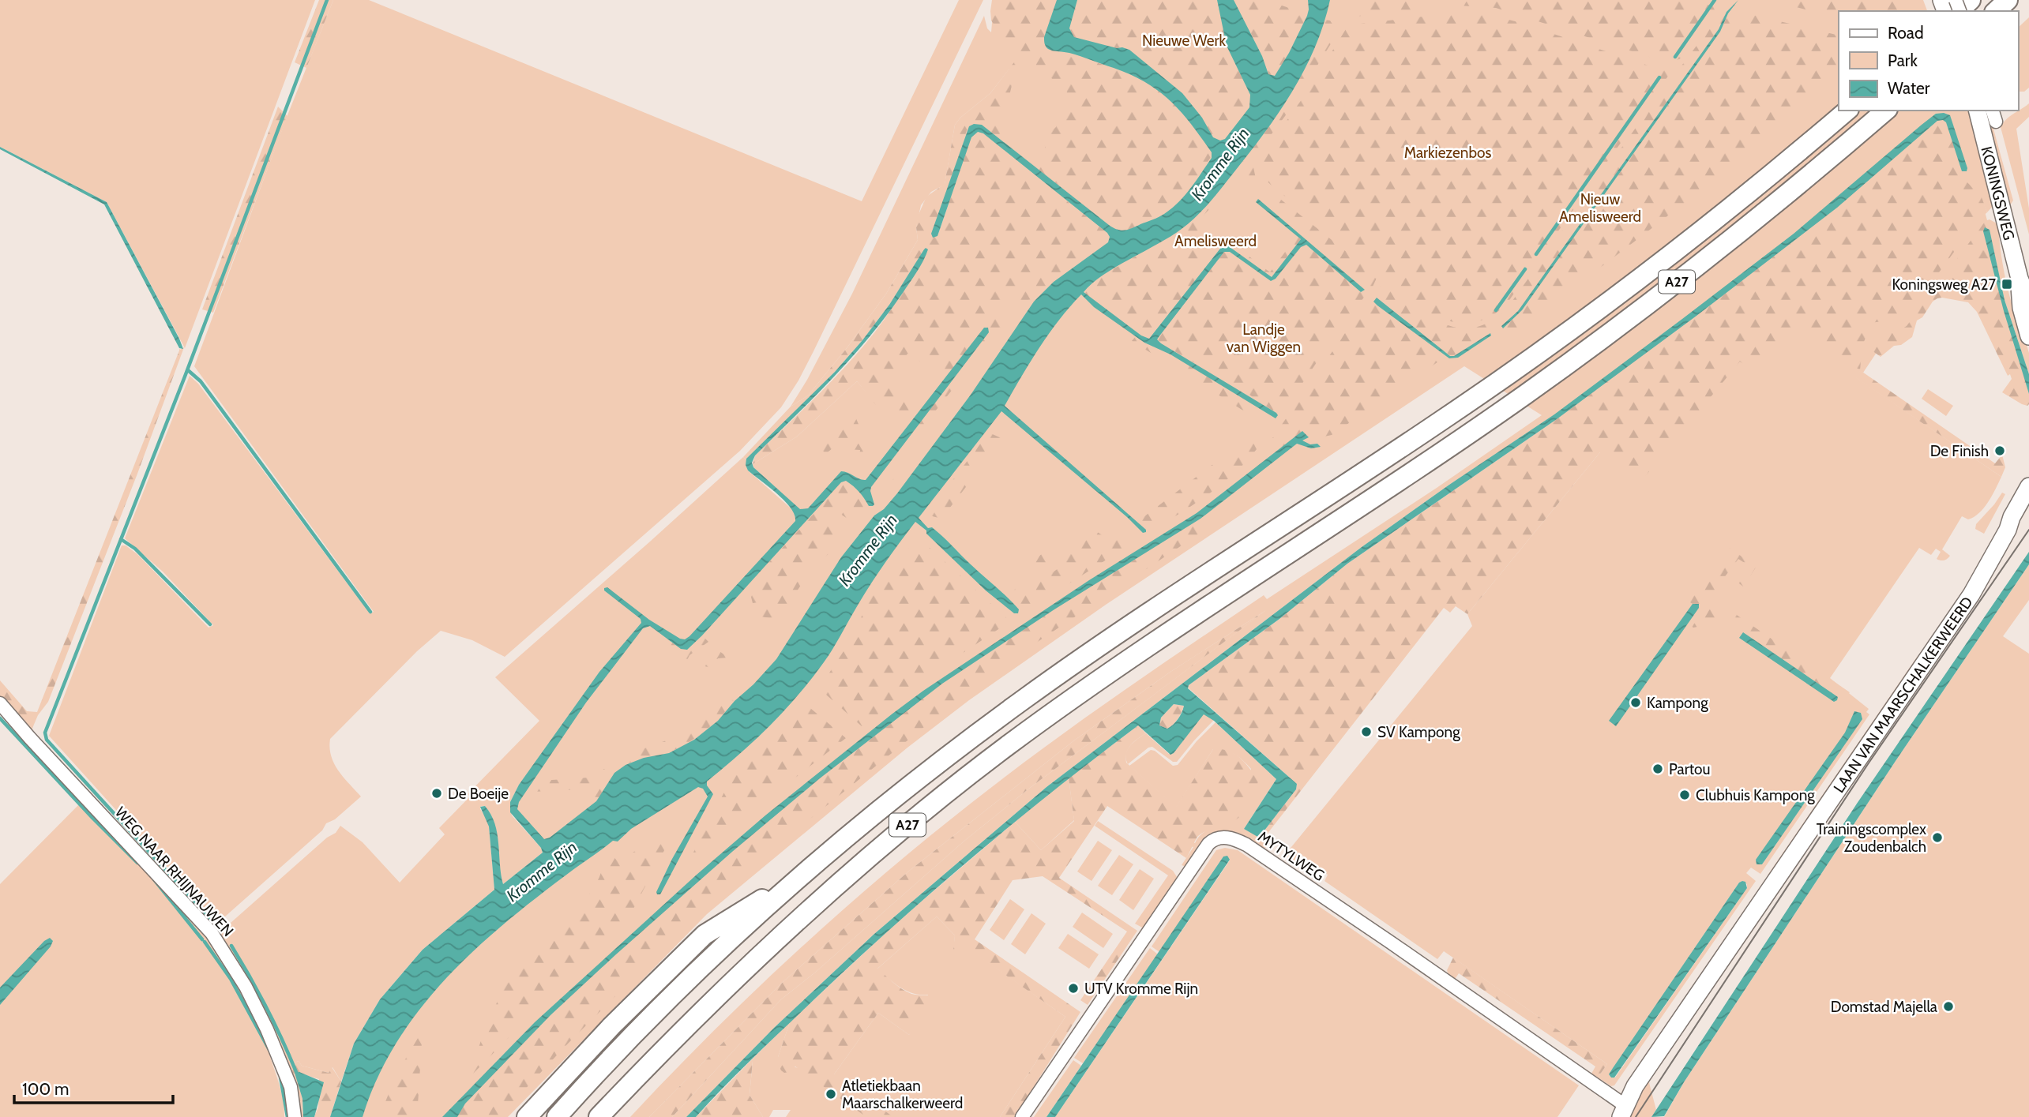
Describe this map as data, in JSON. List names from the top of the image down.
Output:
{
  "streets": {
    "highway": ["A27"],
    "main road": ["KONINGSWEG", "LAAN VAN MAARSCHALKERWEERD"],
    "street": ["MYTYLWEG", "WEG NAAR RHIJNAUWEN"]
  },
  "crossings": [
    ["LAAN VAN MAARSCHALKERWEERD", "MYTYLWEG"]
  ],
  "water": ["Kromme Rijn"],
  "parks": [
    "Nieuwe Werk",
    "Markiezenbos",
    "Nieuw Amelisweerd",
    "Amelisweerd",
    "Landje van Wiggen"
  ],
  "places": {
    "transit": ["Koningsweg A27"],
    "other": [
      "De Finish",
      "Kampong",
      "SV Kampong",
      "Partou",
      "De Boeije",
      "Clubhuis Kampong",
      "Trainingscomplex Zoudenbalch",
      "UTV Kromme Rijn",
      "Domstad Majella",
      "Atletiekbaan Maarschalkerweerd"
    ]
  },
  "legend": ["Road", "Park", "Water"],
  "scale_bar": "100 m"
}
